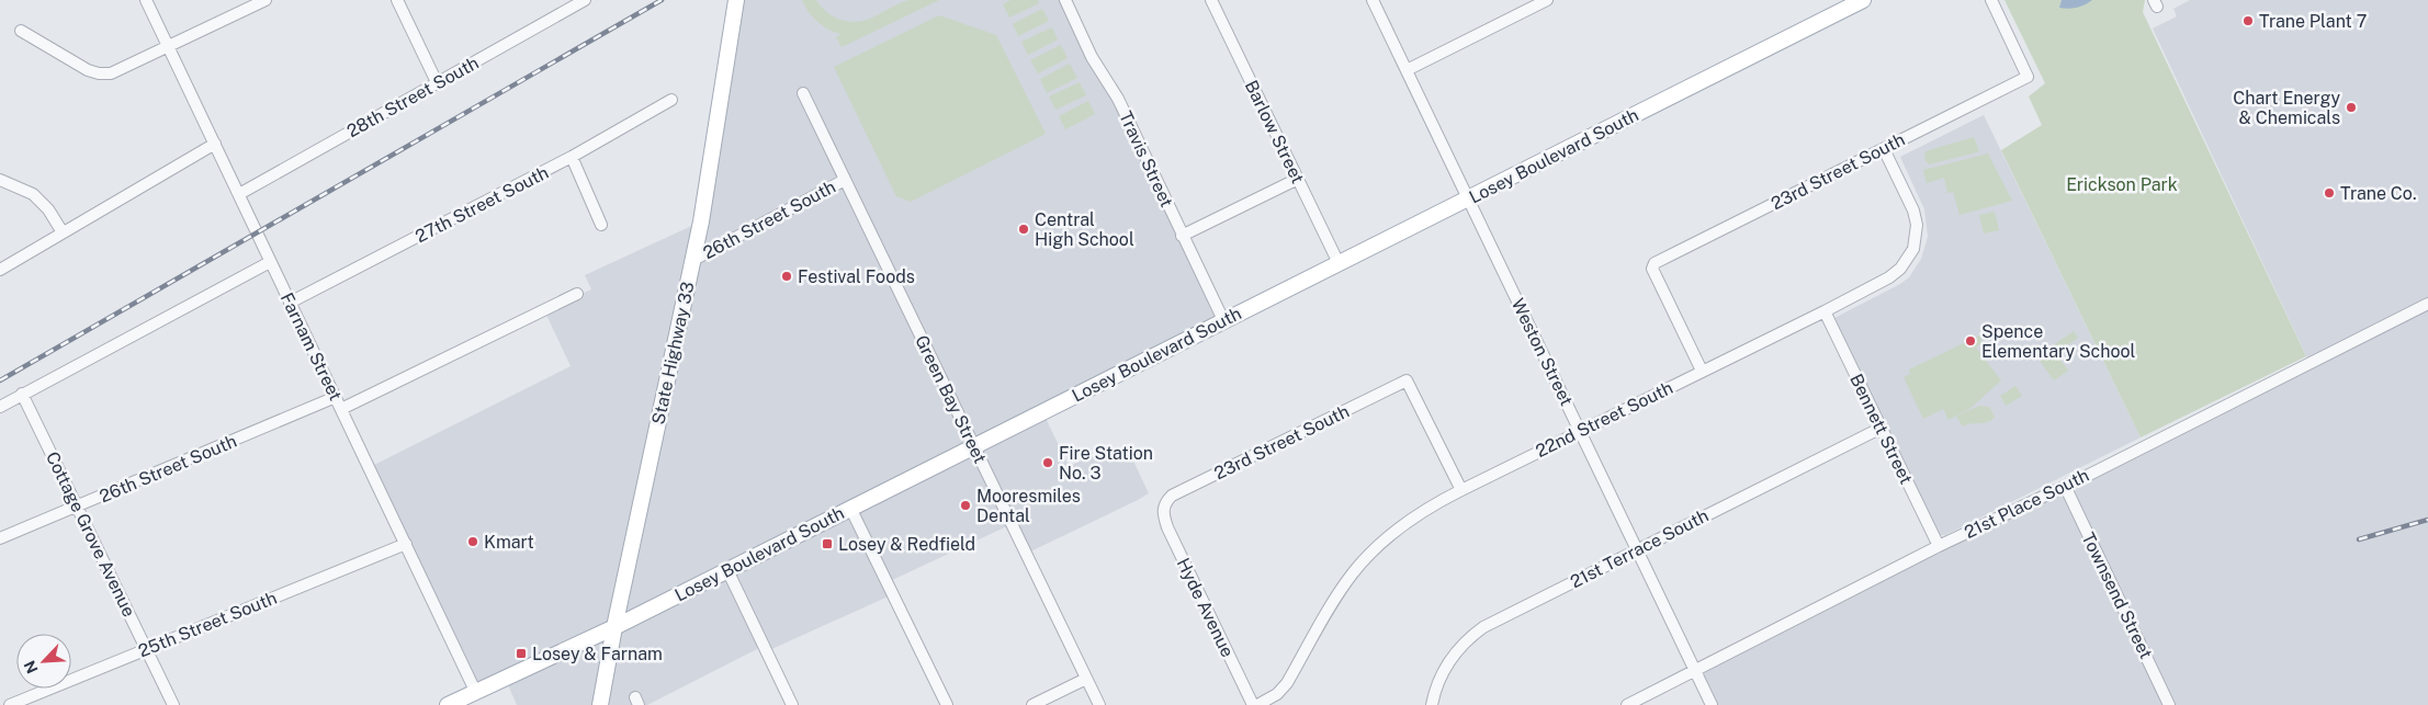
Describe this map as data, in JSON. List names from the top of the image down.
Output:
{
  "streets": {
    "main road": ["Losey Boulevard South", "State Highway 33"],
    "street": [
      "28th Street South",
      "Barlow Street",
      "Travis Street",
      "23rd Street South",
      "27th Street South",
      "26th Street South",
      "Farnam Street",
      "Weston Street",
      "Green Bay Street",
      "22nd Street South",
      "Bennett Street",
      "21st Place South",
      "Cottage Grove Avenue",
      "21st Terrace South",
      "Townsend Street",
      "Hyde Avenue",
      "25th Street South"
    ]
  },
  "crossings": [
    ["28th Street South", "Farnam Street"],
    ["Barlow Street", "Losey Boulevard South"],
    ["Losey Boulevard South", "Travis Street"],
    ["Losey Boulevard South", "Farnam Street"],
    ["Losey Boulevard South", "Weston Street"],
    ["Losey Boulevard South", "State Highway 33"],
    ["Losey Boulevard South", "Green Bay Street"],
    ["23rd Street South", "22nd Street South"],
    ["23rd Street South", "Hyde Avenue"],
    ["27th Street South", "Farnam Street"],
    ["26th Street South", "Farnam Street"],
    ["26th Street South", "State Highway 33"],
    ["26th Street South", "Green Bay Street"],
    ["26th Street South", "Cottage Grove Avenue"],
    ["Farnam Street", "25th Street South"],
    ["Weston Street", "22nd Street South"],
    ["Weston Street", "21st Place South"],
    ["Weston Street", "21st Terrace South"],
    ["22nd Street South", "Bennett Street"],
    ["Bennett Street", "21st Place South"],
    ["Bennett Street", "21st Terrace South"],
    ["21st Place South", "Townsend Street"],
    ["Cottage Grove Avenue", "25th Street South"]
  ],
  "parks": ["Erickson Park"],
  "places": {
    "other": [
      "Trane Plant 7",
      "Chart Energy & Chemicals",
      "Trane Co.",
      "Central High School",
      "Festival Foods",
      "Spence Elementary School",
      "Fire Station No. 3",
      "Mooresmiles Dental",
      "Kmart"
    ],
    "transit": ["Losey & Redfield", "Losey & Farnam"]
  },
  "north": "bottom left"
}
